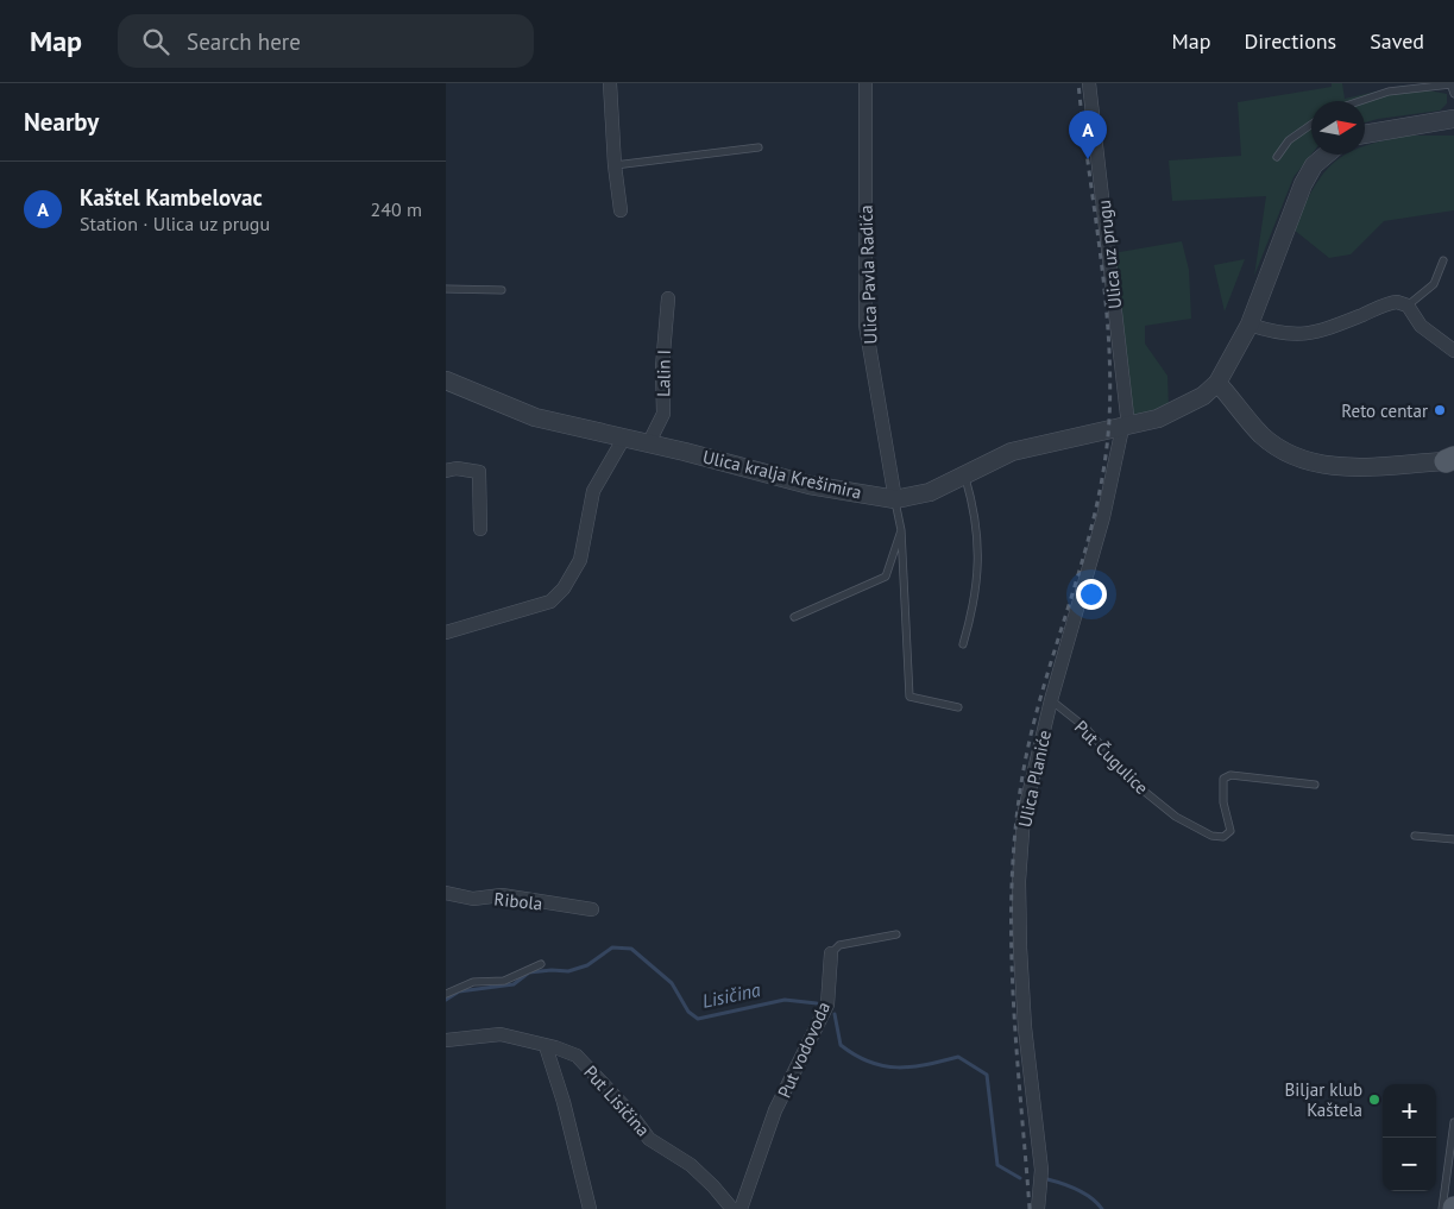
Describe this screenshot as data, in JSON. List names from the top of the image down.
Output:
{
  "streets": {
    "street": [
      "Ulica uz prugu",
      "Ulica Pavla Radića",
      "Lalin I",
      "Ulica kralja Krešimira",
      "Ulica Planiće",
      "Ribola",
      "Put vodovoda",
      "Put Lisičina"
    ],
    "lane": ["Put Čugulice"]
  },
  "crossings": [
    ["Ulica uz prugu", "Ulica kralja Krešimira"],
    ["Ulica uz prugu", "Ulica Planiće"],
    ["Ulica Pavla Radića", "Ulica kralja Krešimira"],
    ["Lalin I", "Ulica kralja Krešimira"],
    ["Ulica kralja Krešimira", "Ulica Planiće"],
    ["Put Čugulice", "Ulica Planiće"]
  ],
  "water": ["Lisičina"],
  "places": ["Reto centar", "Biljar klub Kaštela"],
  "north": "right",
  "page": {
    "header": "Map",
    "search": "Search here",
    "nav": ["Map", "Directions", "Saved"],
    "heading": "Nearby",
    "pins": "A",
    "list": [
      {
        "mark": "A",
        "name": "Kaštel Kambelovac",
        "note": "Station · Ulica uz prugu",
        "value": "240 m"
      }
    ],
    "map_buttons": ["+", "−"]
  }
}
